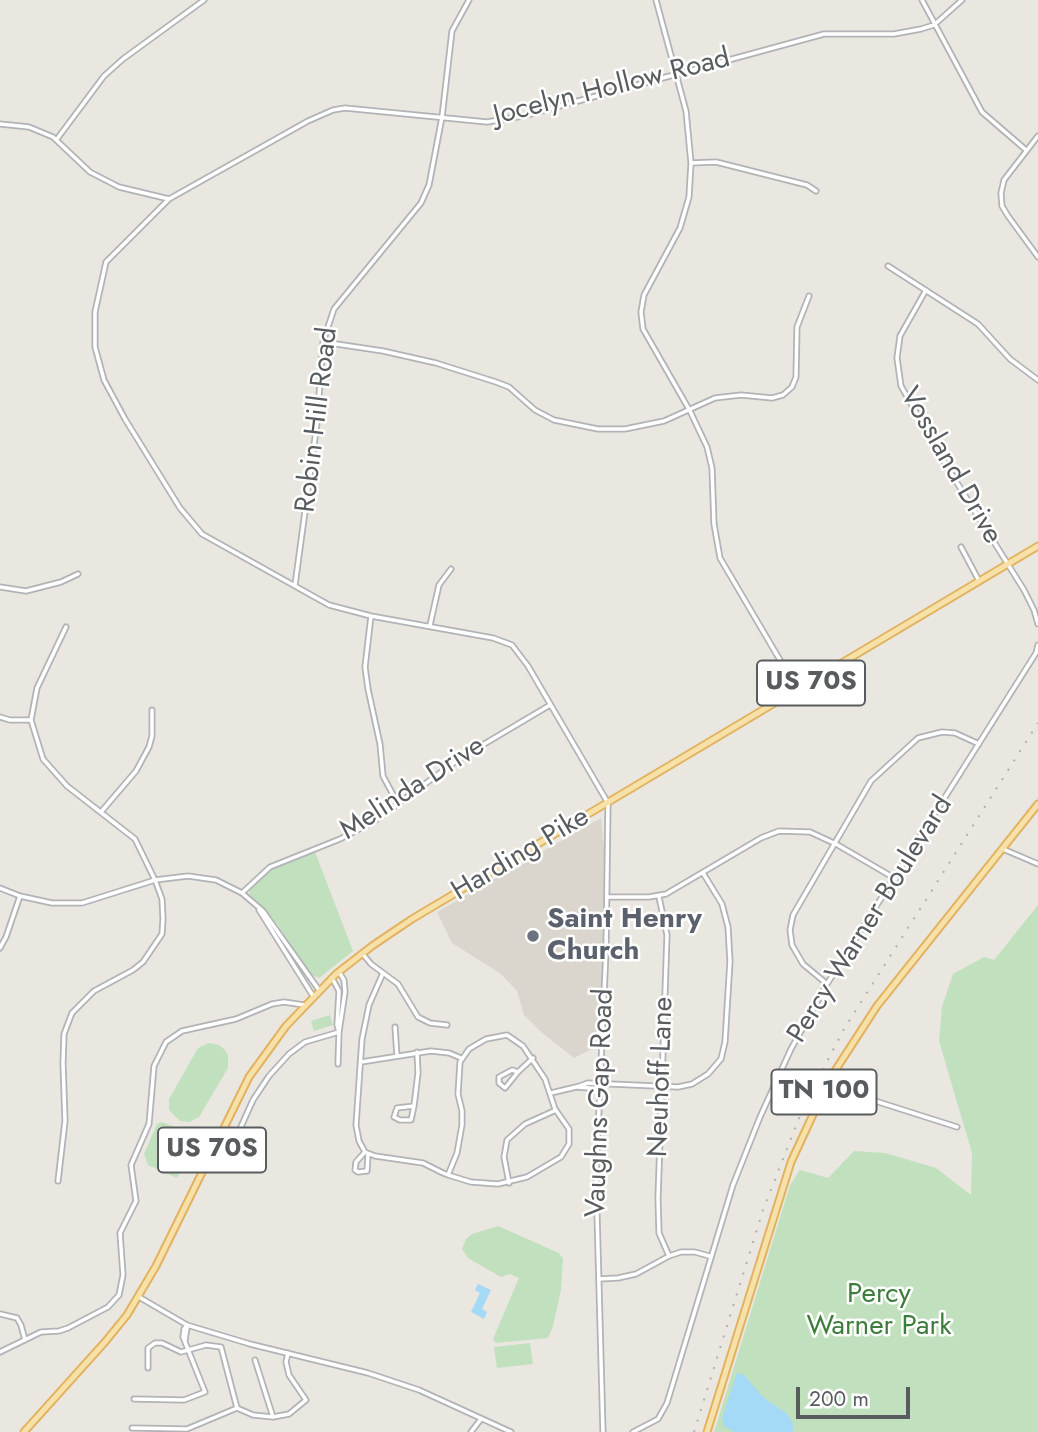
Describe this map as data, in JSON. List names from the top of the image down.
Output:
{
  "streets": {
    "main road": ["US 70S", "Harding Pike", "TN 100"],
    "street": [
      "Jocelyn Hollow Road",
      "Robin Hill Road",
      "Vossland Drive",
      "Melinda Drive",
      "Percy Warner Boulevard",
      "Neuhoff Lane",
      "Vaughns Gap Road"
    ]
  },
  "crossings": [
    ["Jocelyn Hollow Road", "Robin Hill Road"],
    ["Vossland Drive", "Harding Pike"],
    ["US 70S", "Harding Pike"],
    ["Harding Pike", "Vaughns Gap Road"]
  ],
  "parks": ["Percy Warner Park"],
  "places": ["Saint Henry Church"],
  "scale_bar": "200 m"
}
